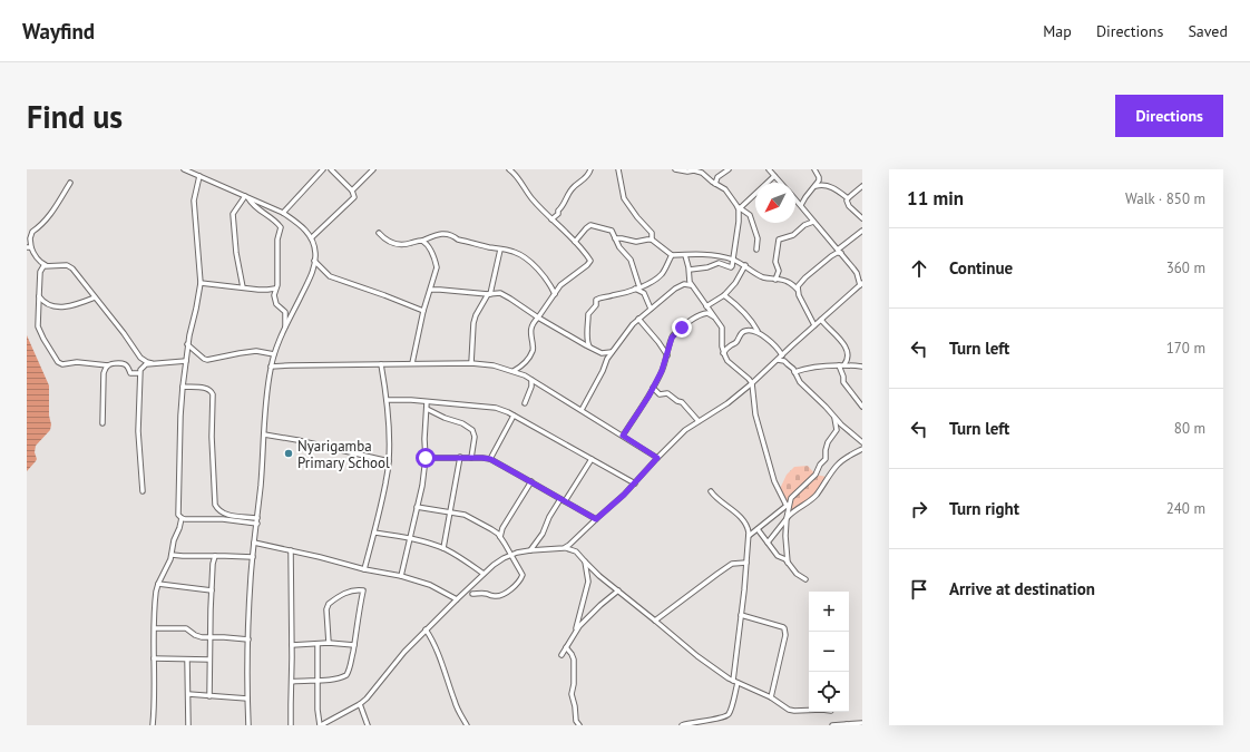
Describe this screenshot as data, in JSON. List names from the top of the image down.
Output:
{
  "places": ["Nyarigamba Primary School"],
  "north": "bottom left",
  "page": {
    "header": "Wayfind",
    "nav": ["Map", "Directions", "Saved"],
    "buttons": "Directions",
    "title": "Find us",
    "heading": ["11 min", "Walk · 850 m"],
    "list": [
      ["Continue", "360 m"],
      ["Turn left", "170 m"],
      ["Turn left", "80 m"],
      ["Turn right", "240 m"],
      "Arrive at destination"
    ],
    "map_buttons": ["+", "−"]
  }
}
